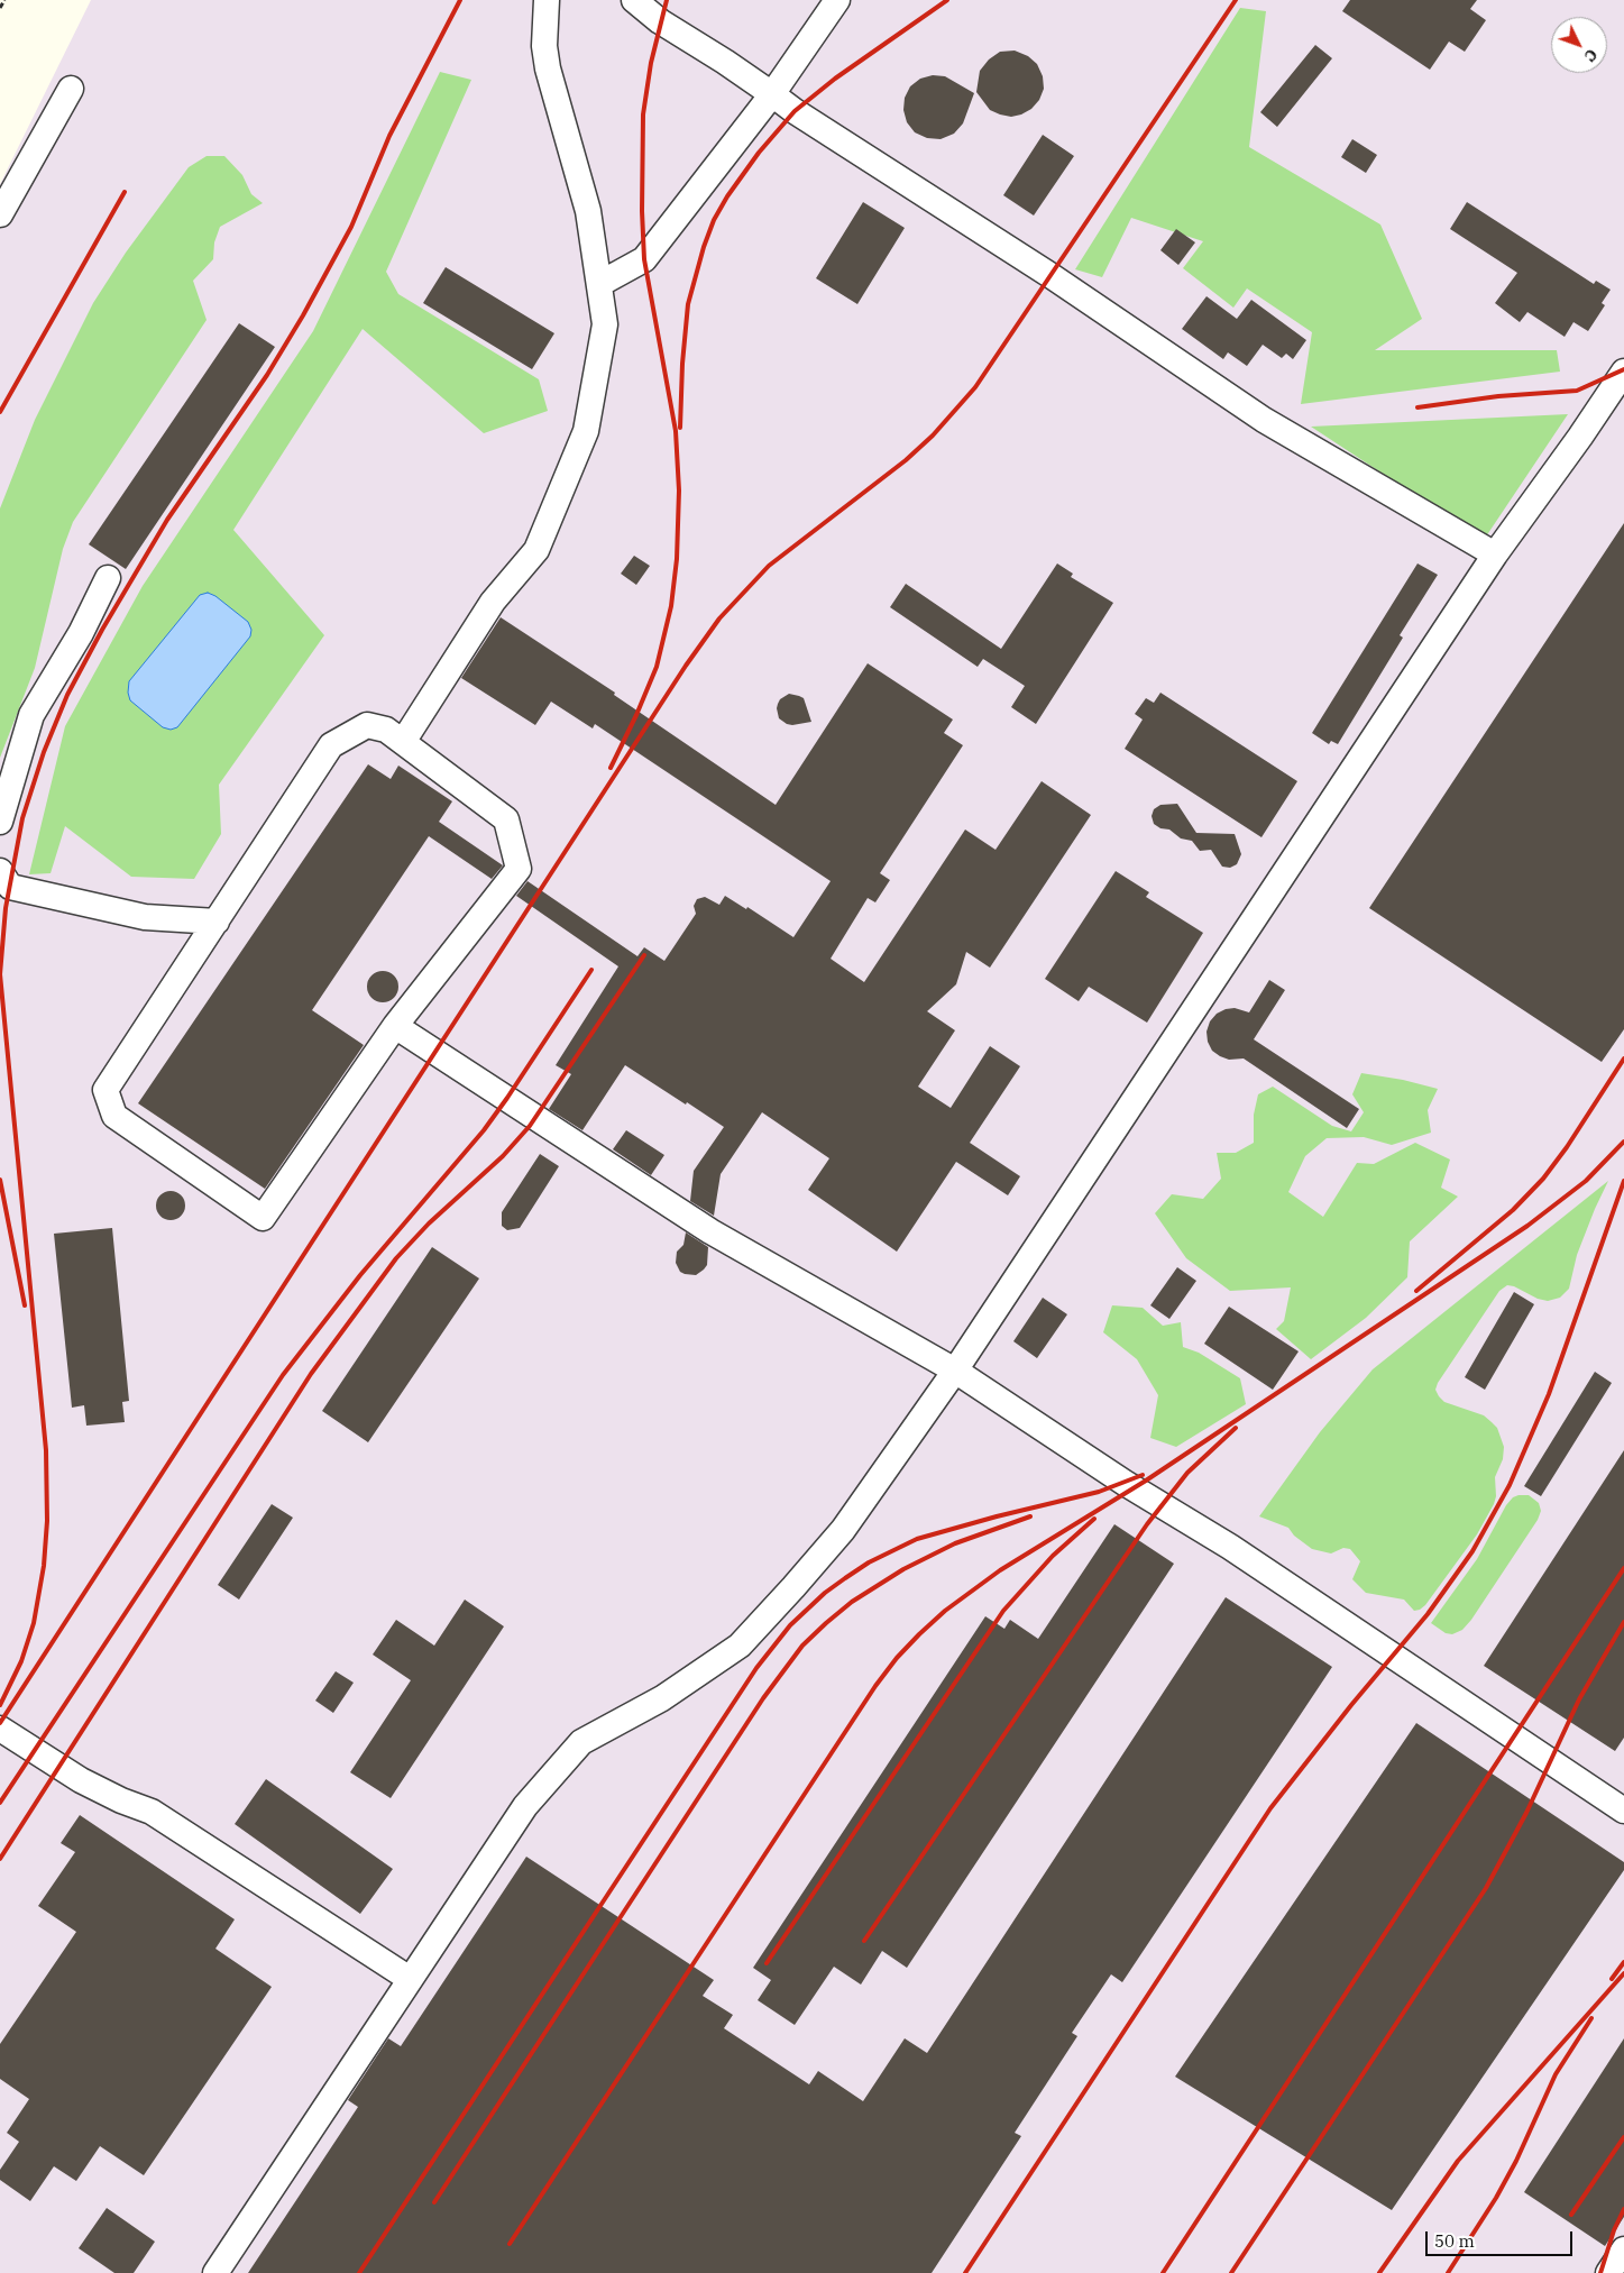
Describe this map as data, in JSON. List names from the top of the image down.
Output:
{
  "scale_bar": "50 m",
  "north": "bottom right"
}
